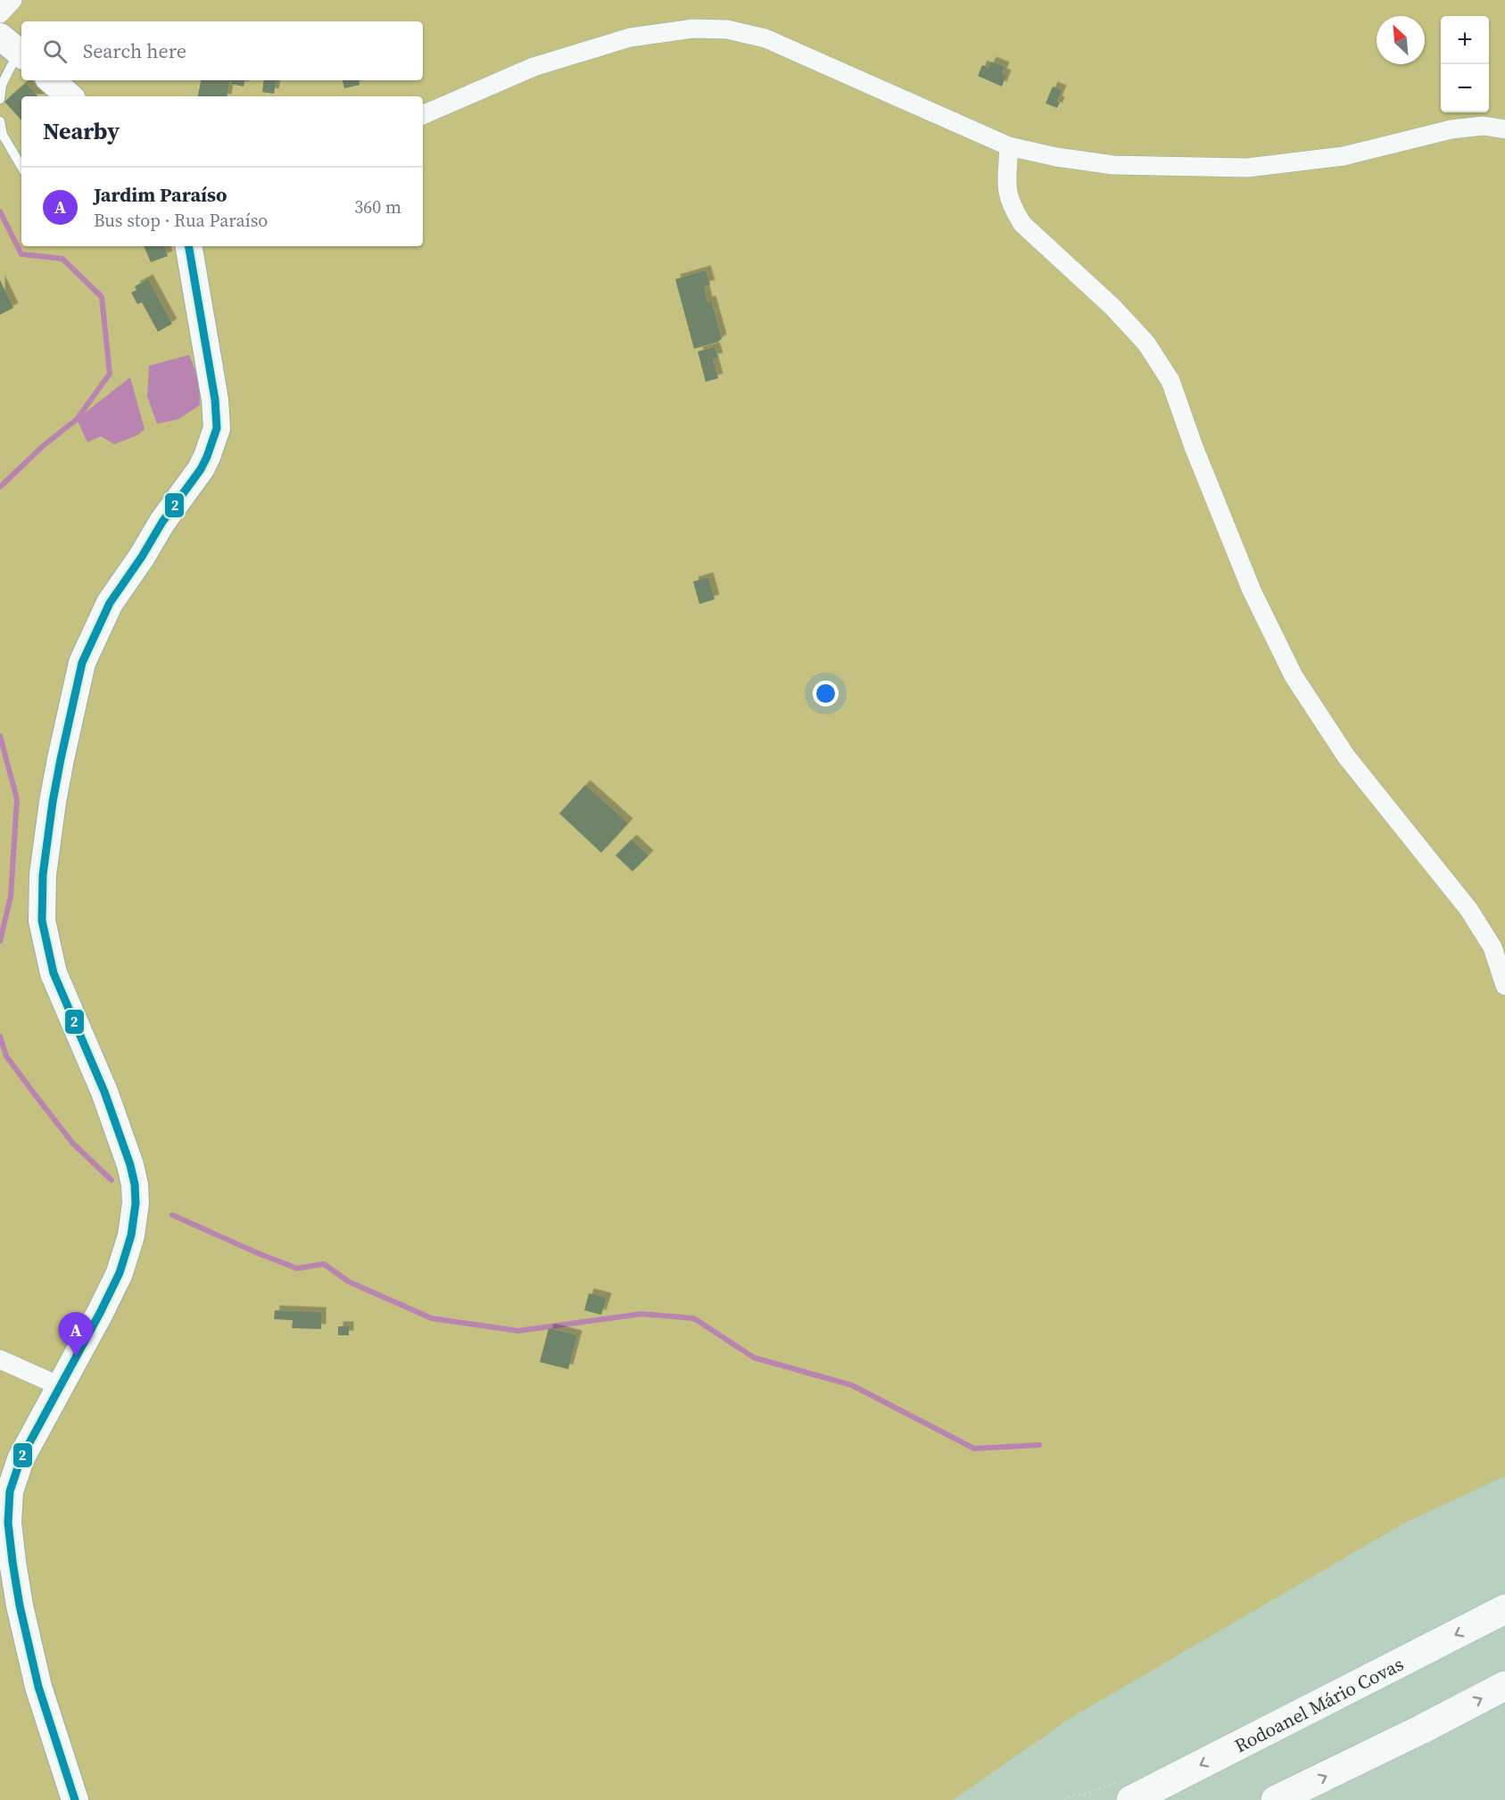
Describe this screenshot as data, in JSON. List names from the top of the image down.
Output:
{
  "streets": {
    "highway": ["Rodoanel Mário Covas"]
  },
  "lines": ["transit line 2"],
  "north": "top left",
  "page": {
    "map_buttons": ["+", "−"],
    "search": "Search here",
    "heading": "Nearby",
    "list": [
      {
        "mark": "A",
        "name": "Jardim Paraíso",
        "note": "Bus stop · Rua Paraíso",
        "value": "360 m"
      }
    ],
    "pins": "A"
  }
}
